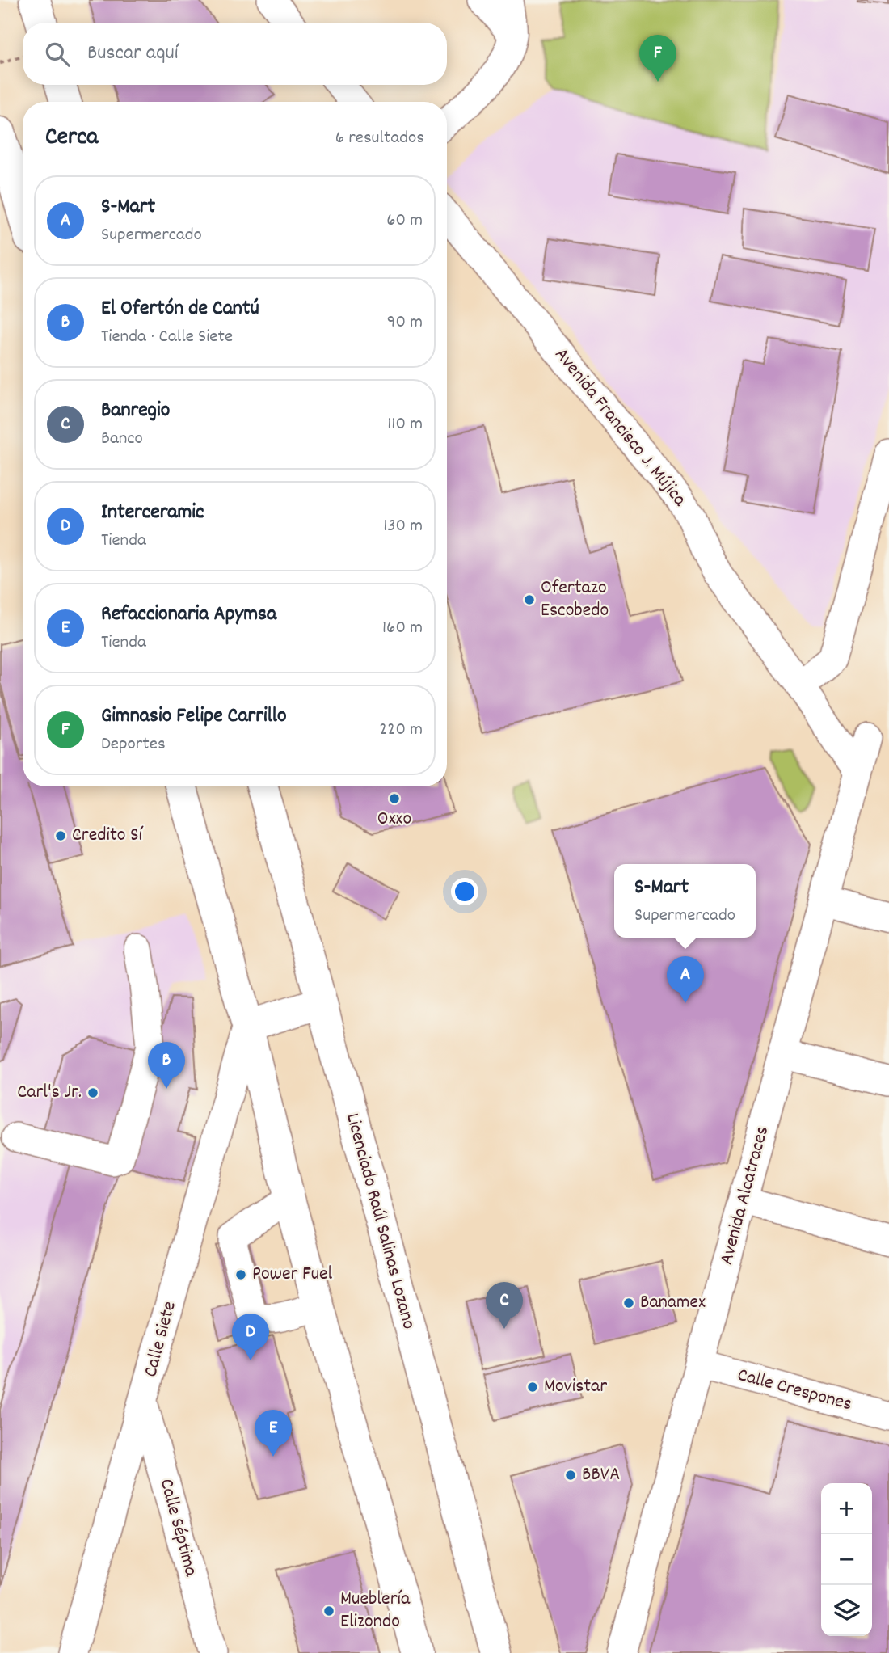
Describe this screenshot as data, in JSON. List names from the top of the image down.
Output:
{
  "streets": {
    "main road": ["Licenciado Raúl Salinas Lozano"],
    "street": [
      "Avenida Francisco J. Mújica",
      "Avenida Alcatraces",
      "Calle Siete",
      "Calle Crespones",
      "Calle Séptima"
    ]
  },
  "crossings": [
    ["Avenida Francisco J. Mújica", "Avenida Alcatraces"],
    ["Avenida Alcatraces", "Calle Crespones"],
    ["Calle Siete", "Calle Séptima"]
  ],
  "places": [
    "Ofertazo Escobedo",
    "Oxxo",
    "Credito Sí",
    "Carl's Jr.",
    "Power Fuel",
    "Banamex",
    "Movistar",
    "BBVA",
    "Mueblería Elizondo"
  ],
  "page": {
    "search": "Buscar aquí",
    "pins": [
      "F",
      "A",
      "B",
      "C",
      "D",
      "E"
    ],
    "heading": ["Cerca", "6 resultados"],
    "list": [
      {
        "mark": "A",
        "name": "S-Mart",
        "note": "Supermercado",
        "value": "60 m"
      },
      {
        "mark": "B",
        "name": "El Ofertón de Cantú",
        "note": "Tienda · Calle Siete",
        "value": "90 m"
      },
      {
        "mark": "C",
        "name": "Banregio",
        "note": "Banco",
        "value": "110 m"
      },
      {
        "mark": "D",
        "name": "Interceramic",
        "note": "Tienda",
        "value": "130 m"
      },
      {
        "mark": "E",
        "name": "Refaccionaria Apymsa",
        "note": "Tienda",
        "value": "160 m"
      },
      {
        "mark": "F",
        "name": "Gimnasio Felipe Carrillo",
        "note": "Deportes",
        "value": "220 m"
      }
    ],
    "popup": ["S-Mart", "Supermercado"],
    "map_buttons": ["+", "−"]
  }
}
